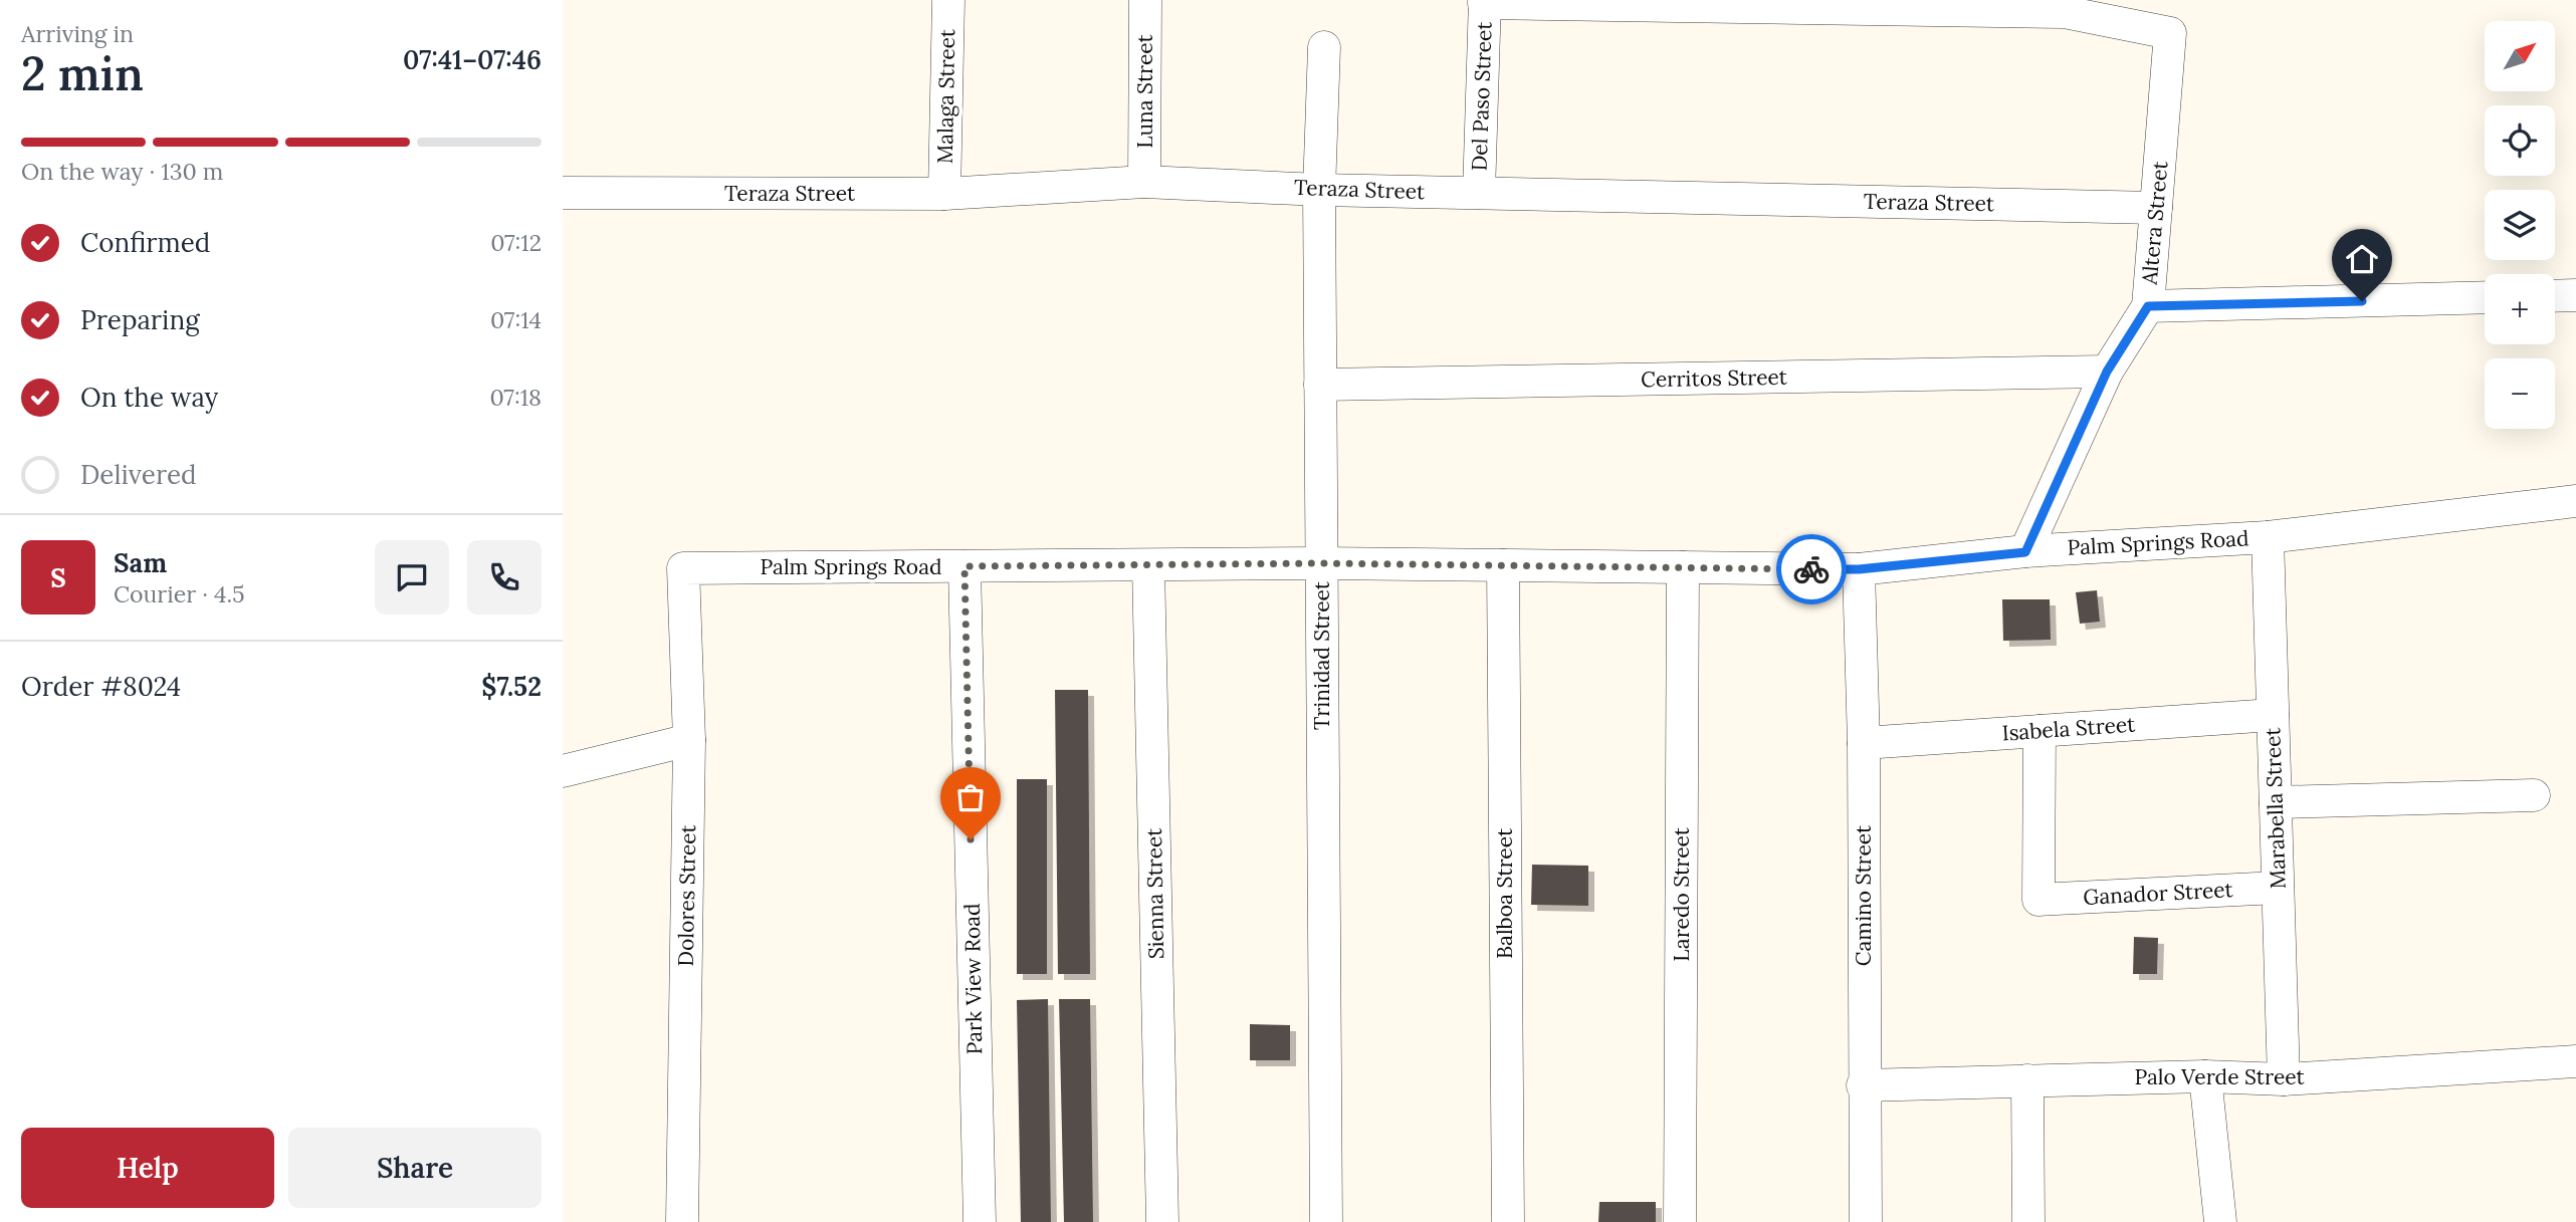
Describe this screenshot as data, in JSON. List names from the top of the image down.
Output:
{
  "streets": {
    "street": [
      "Luna Street",
      "Malaga Street",
      "Del Paso Street",
      "Teraza Street",
      "Altera Street",
      "Cerritos Street",
      "Palm Springs Road",
      "Trinidad Street",
      "Isabela Street",
      "Marabella Street",
      "Sienna Street",
      "Balboa Street",
      "Ganador Street",
      "Laredo Street",
      "Dolores Street",
      "Camino Street",
      "Park View Road",
      "Palo Verde Street"
    ]
  },
  "crossings": [
    ["Luna Street", "Teraza Street"],
    ["Malaga Street", "Teraza Street"],
    ["Del Paso Street", "Teraza Street"],
    ["Teraza Street", "Altera Street"],
    ["Teraza Street", "Trinidad Street"],
    ["Altera Street", "Cerritos Street"],
    ["Altera Street", "Palm Springs Road"],
    ["Cerritos Street", "Trinidad Street"],
    ["Palm Springs Road", "Trinidad Street"],
    ["Palm Springs Road", "Marabella Street"],
    ["Palm Springs Road", "Sienna Street"],
    ["Palm Springs Road", "Balboa Street"],
    ["Palm Springs Road", "Laredo Street"],
    ["Palm Springs Road", "Dolores Street"],
    ["Palm Springs Road", "Camino Street"],
    ["Palm Springs Road", "Park View Road"],
    ["Isabela Street", "Marabella Street"],
    ["Isabela Street", "Ganador Street"],
    ["Isabela Street", "Camino Street"],
    ["Marabella Street", "Ganador Street"],
    ["Marabella Street", "Palo Verde Street"],
    ["Camino Street", "Palo Verde Street"]
  ],
  "north": "top right",
  "page": {
    "heading": ["2 min", "Arriving in", "07:41–07:46"],
    "panel": [
      "Sam",
      "Courier · 4.5",
      "Order #8024",
      "$7.52"
    ],
    "map_buttons": ["+", "−"],
    "bar": "On the way · 130 m",
    "list": [
      ["Confirmed", "07:12"],
      ["Preparing", "07:14"],
      ["On the way", "07:18"],
      "Delivered"
    ],
    "round": "S",
    "buttons": ["Help", "Share"]
  }
}
